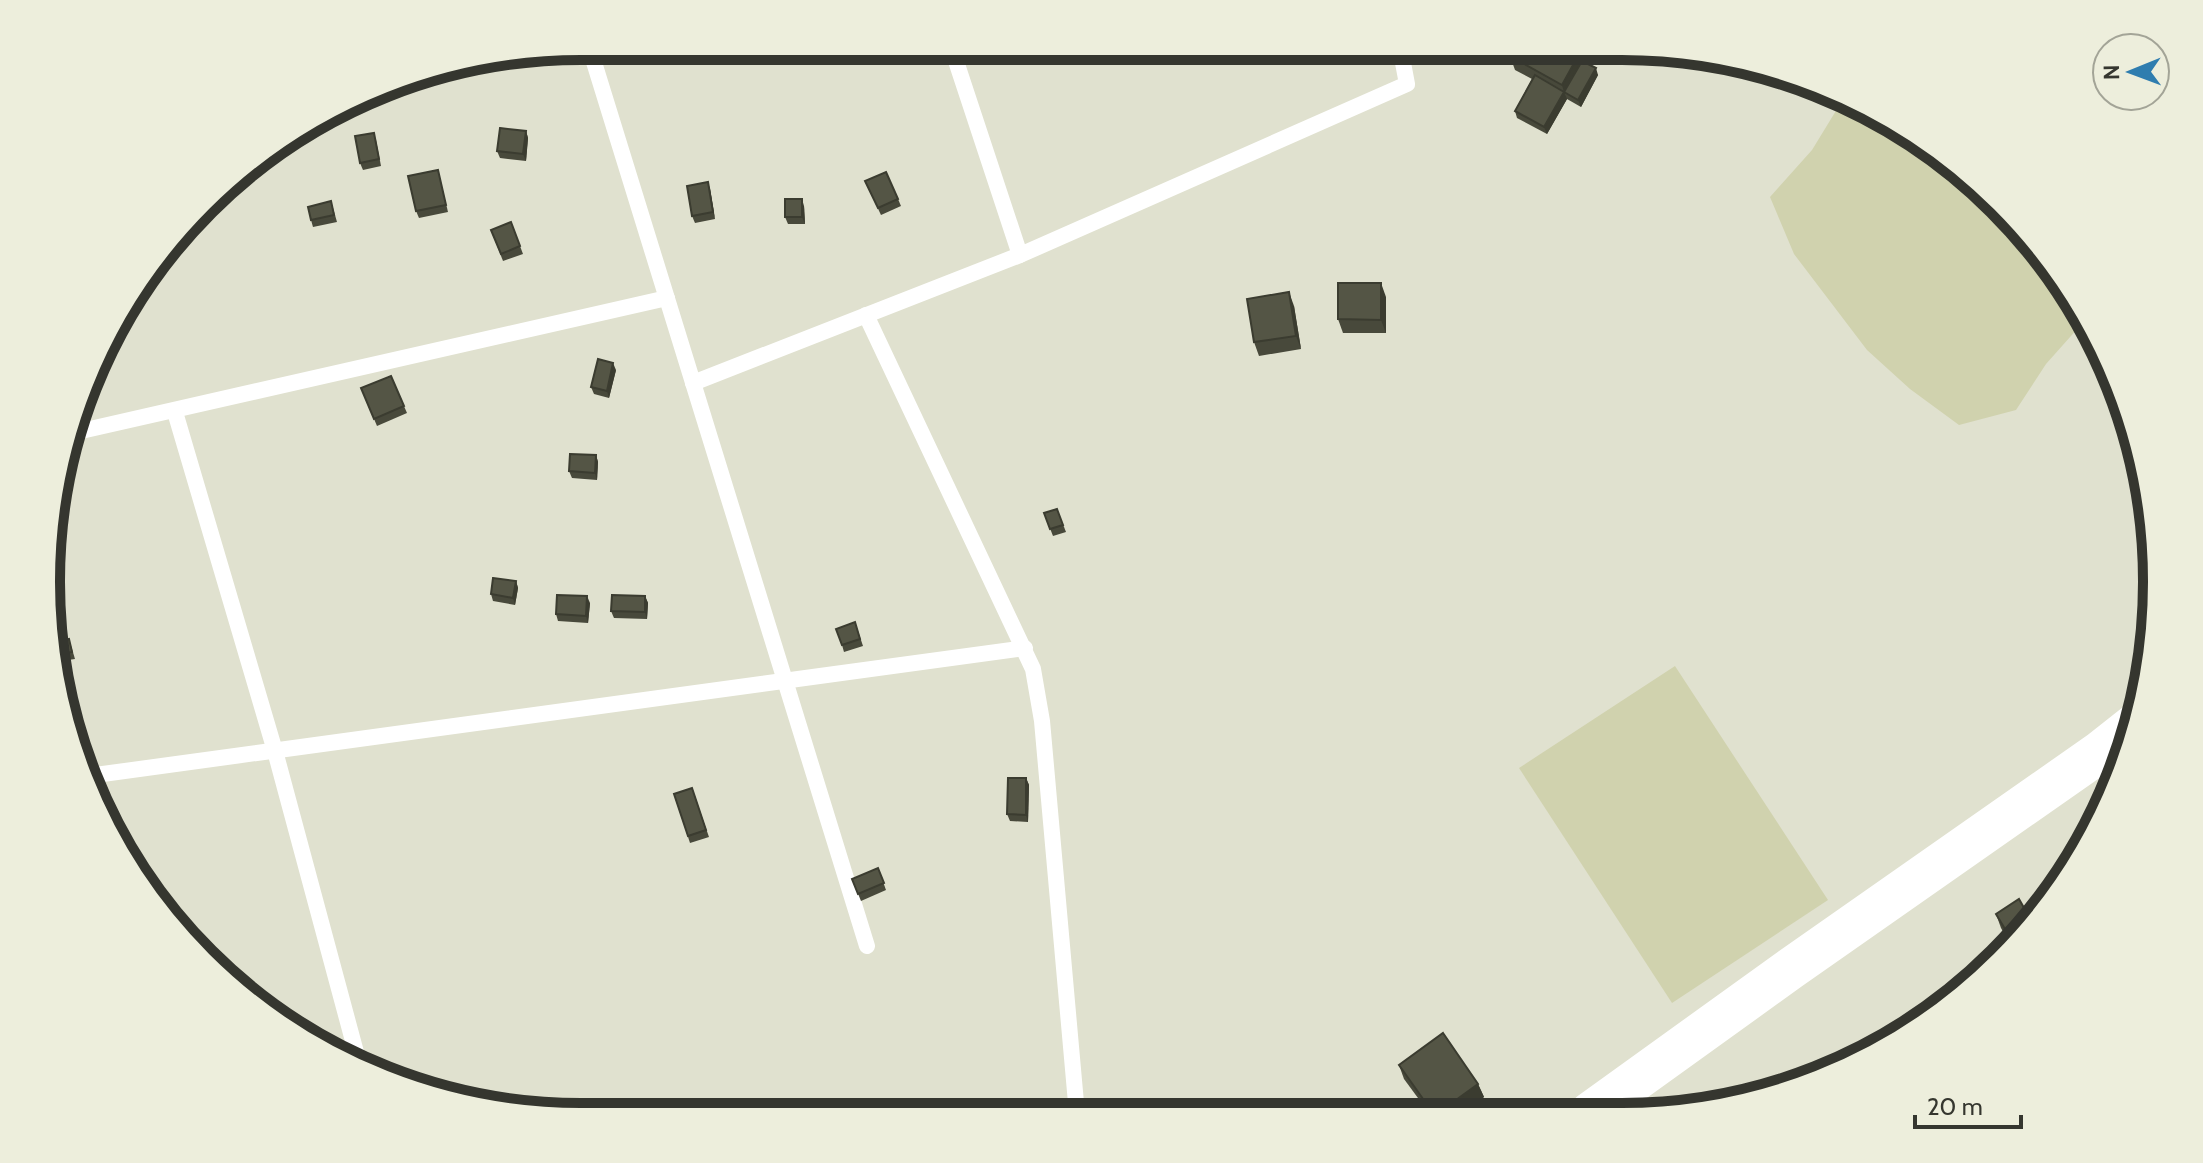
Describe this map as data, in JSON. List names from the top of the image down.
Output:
{
  "scale_bar": "20 m",
  "north": "left"
}
